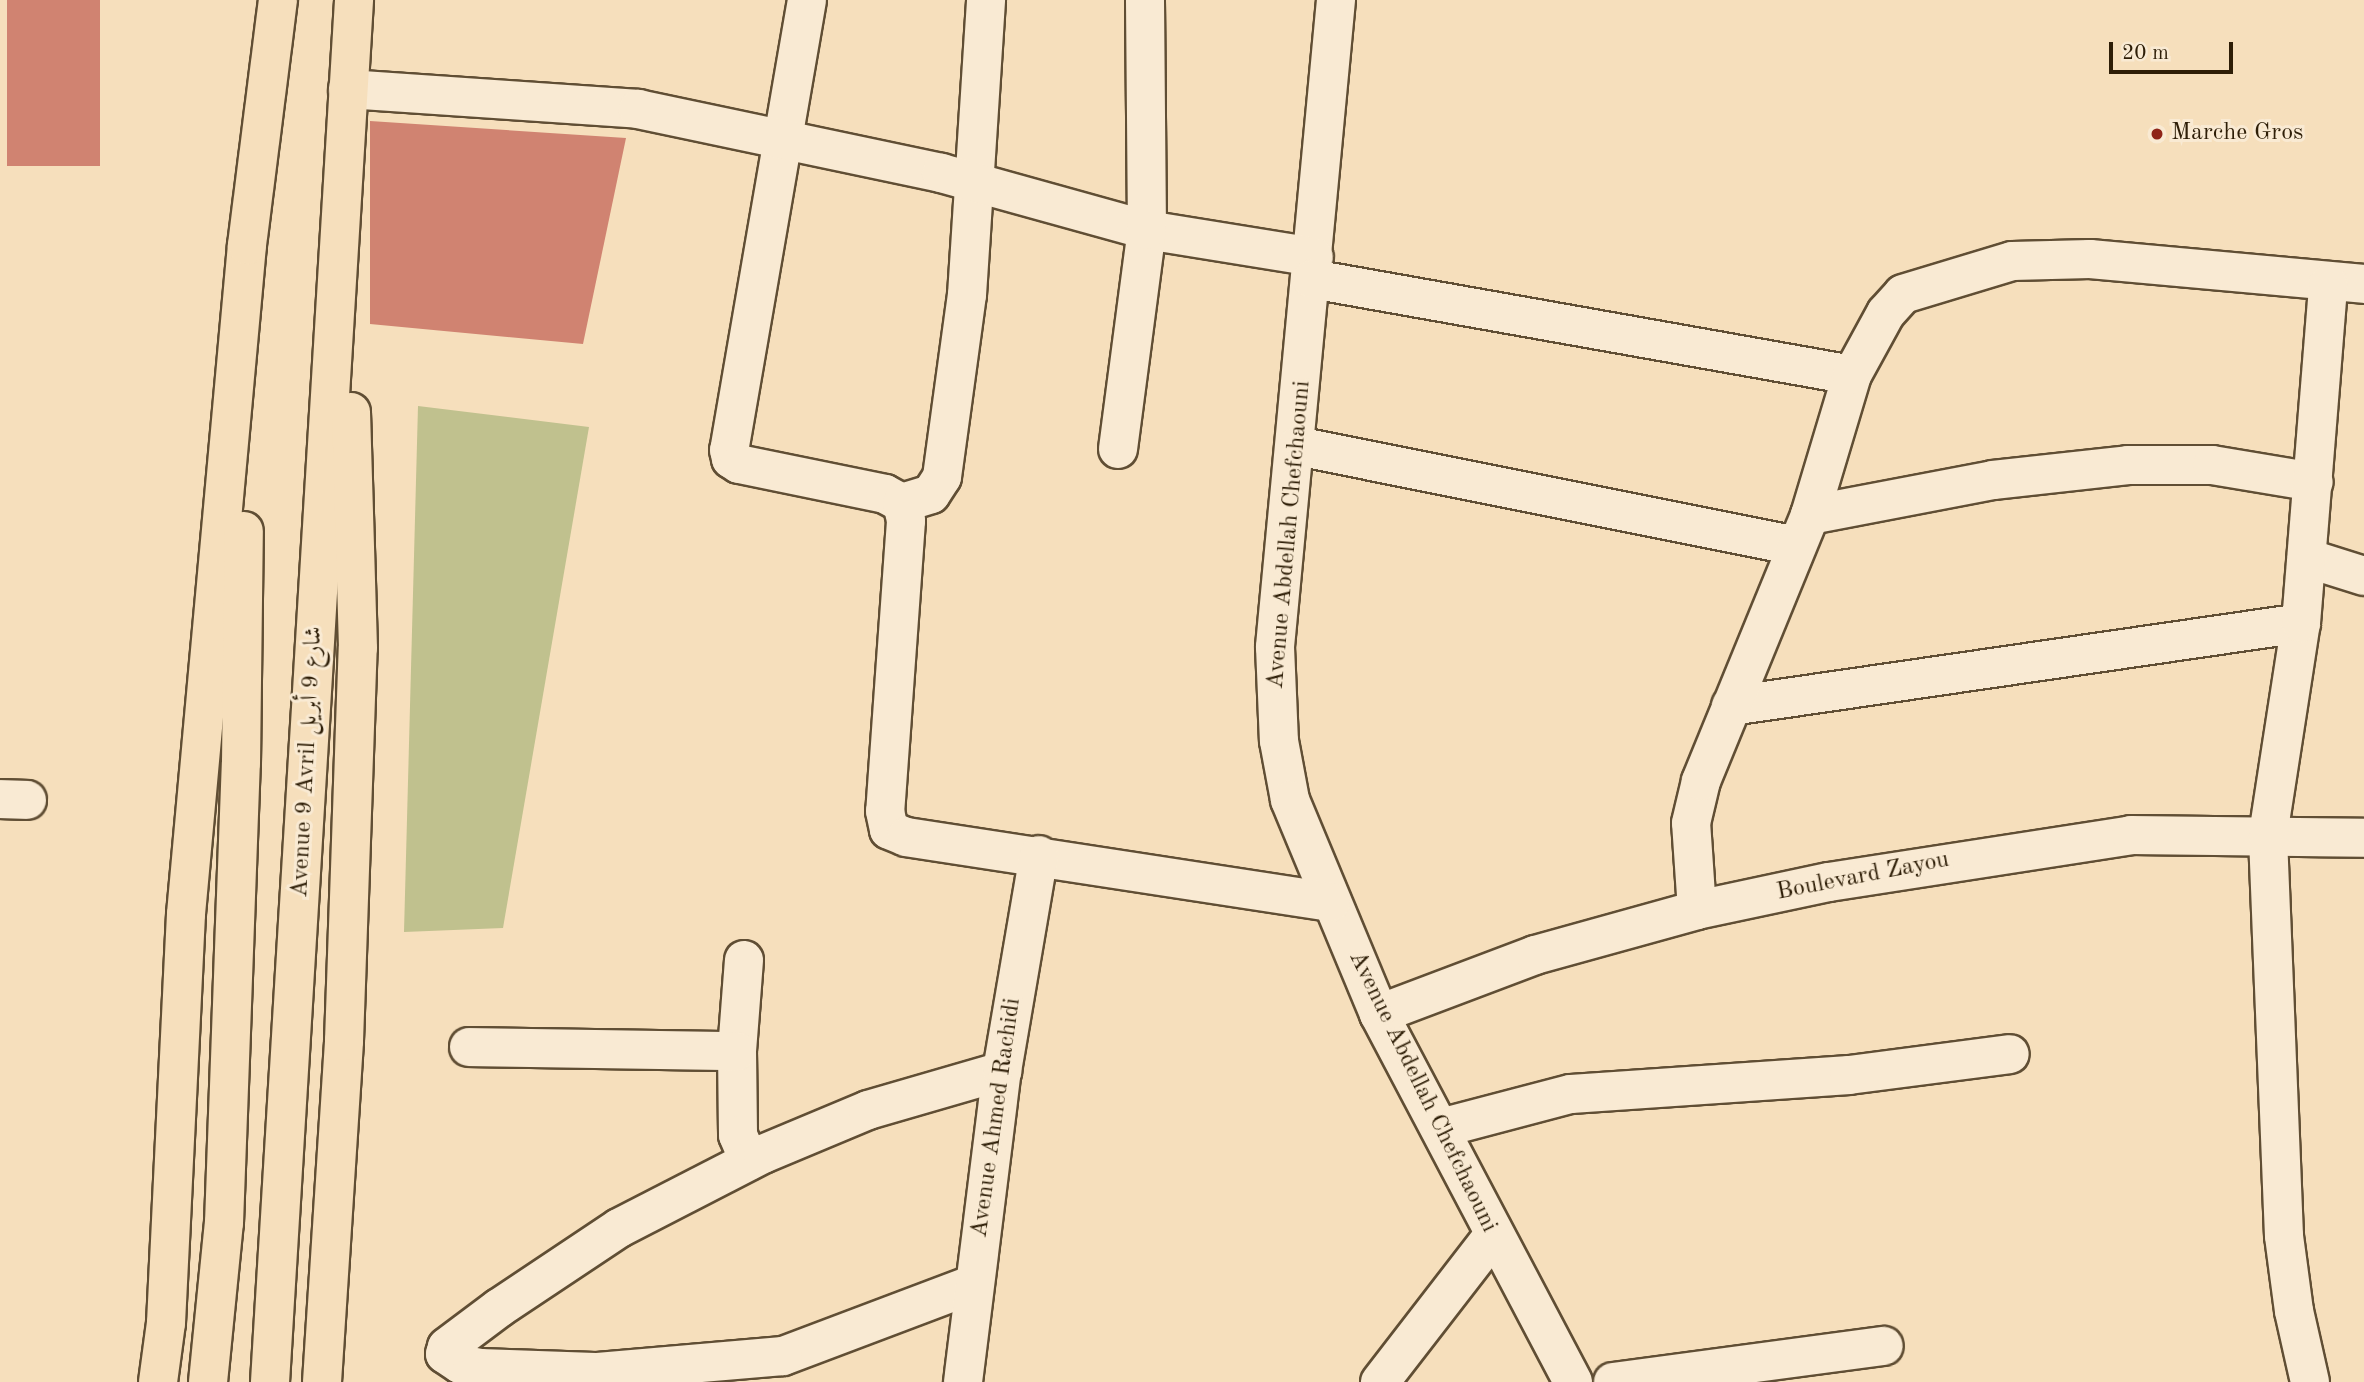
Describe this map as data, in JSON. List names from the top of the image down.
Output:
{
  "streets": {
    "highway": ["Avenue 9 Avril شارع 9 أبريل"],
    "street": ["Avenue Abdellah Chefchaouni", "Boulevard Zayou", "Avenue Ahmed Rachidi"]
  },
  "crossings": [
    ["Avenue Abdellah Chefchaouni", "Boulevard Zayou"]
  ],
  "places": ["Marche Gros"],
  "scale_bar": "20 m"
}
